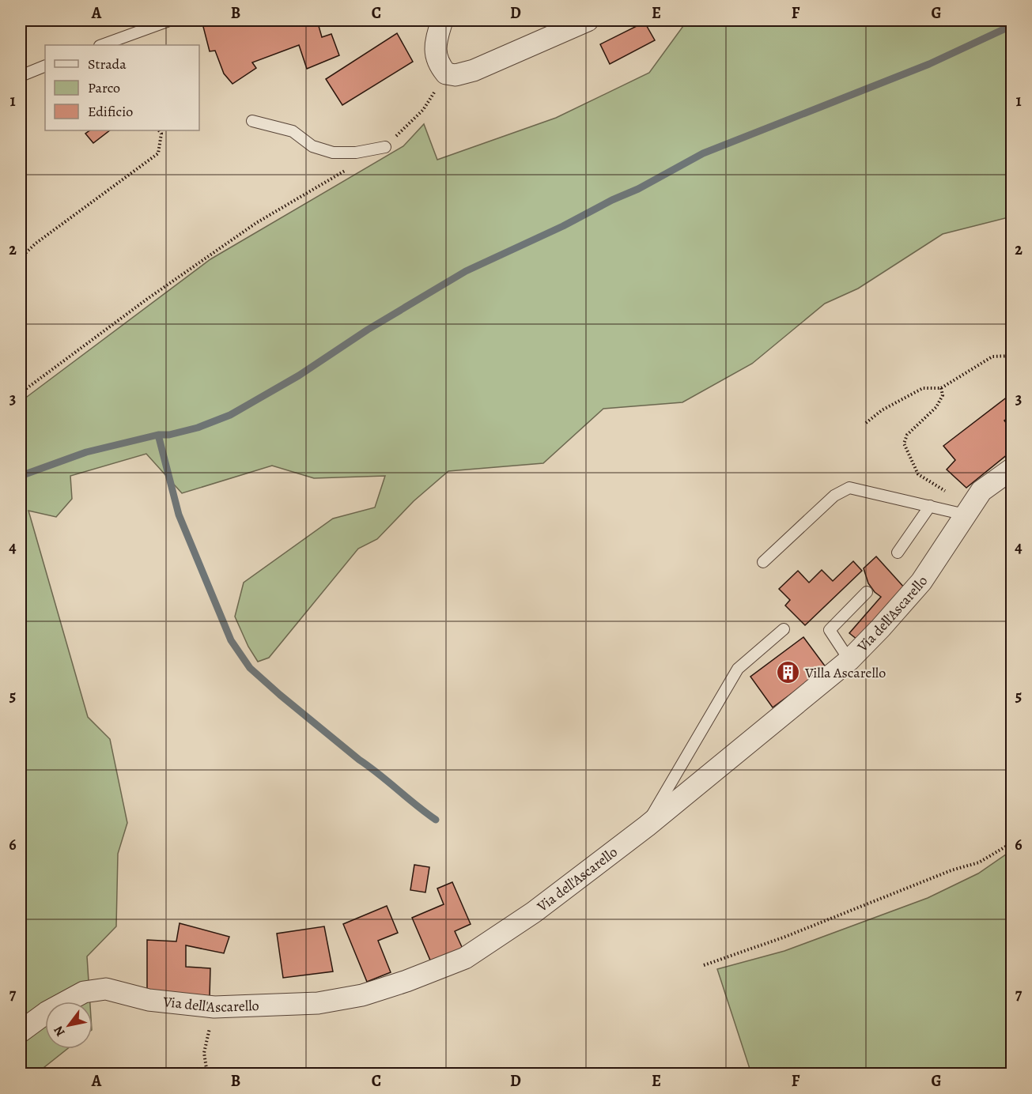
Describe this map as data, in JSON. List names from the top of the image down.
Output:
{
  "streets": {
    "street": ["Via dell'Ascarello"]
  },
  "places": {
    "building": ["Villa Ascarello"]
  },
  "legend": ["Strada", "Parco", "Edificio"],
  "north": "bottom left",
  "grid": {
    "columns": [
      "A",
      "B",
      "C",
      "D",
      "E",
      "F",
      "G"
    ],
    "rows": [
      "1",
      "2",
      "3",
      "4",
      "5",
      "6",
      "7"
    ]
  }
}
